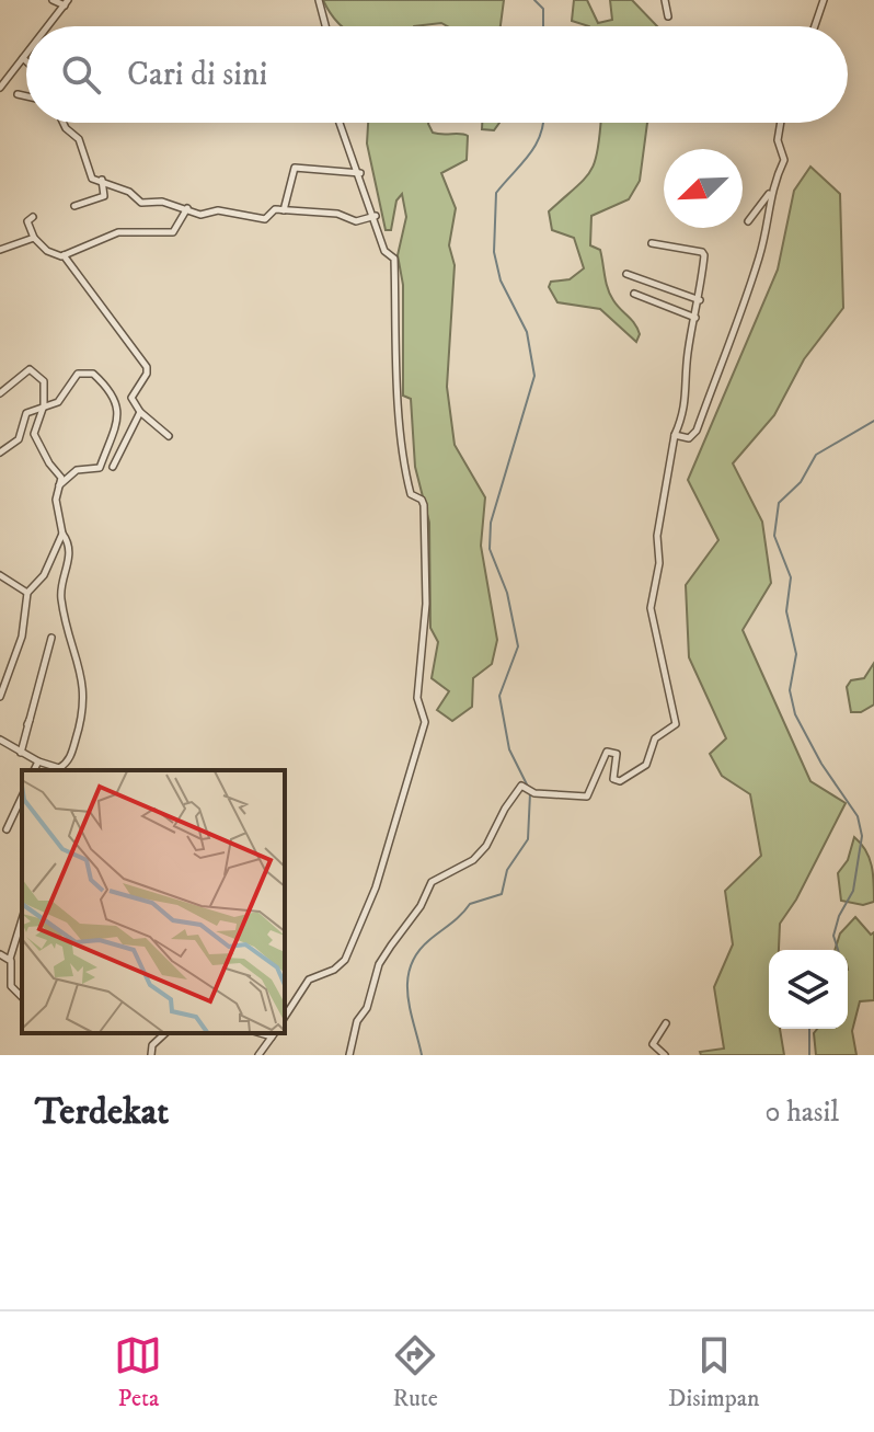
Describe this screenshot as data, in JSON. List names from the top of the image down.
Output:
{
  "north": "bottom left",
  "page": {
    "search": "Cari di sini",
    "heading": ["Terdekat", "0 hasil"],
    "nav": ["Peta", "Rute", "Disimpan"]
  }
}
